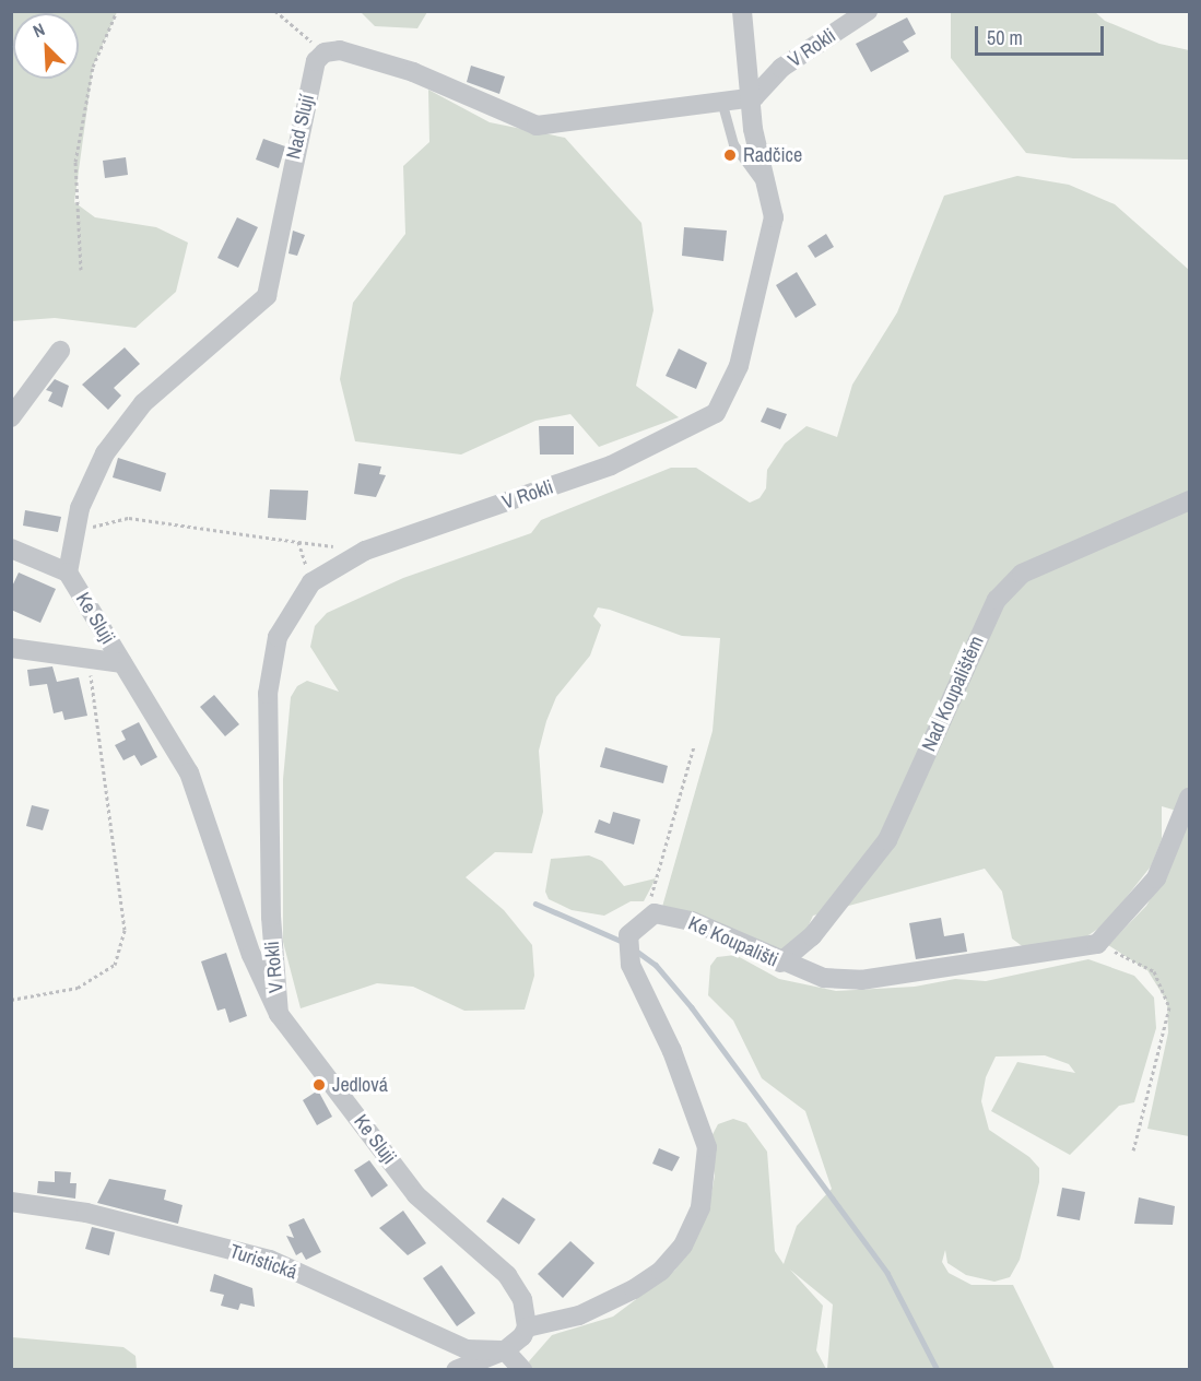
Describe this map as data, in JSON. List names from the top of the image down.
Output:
{
  "streets": {
    "street": [
      "V Rokli",
      "Nad Slují",
      "Ke Sluji",
      "Nad Koupalištěm",
      "Ke Koupališti",
      "Turistická"
    ]
  },
  "crossings": [
    ["V Rokli", "Ke Sluji"],
    ["Nad Slují", "Ke Sluji"],
    ["Nad Koupalištěm", "Ke Koupališti"]
  ],
  "places": ["Radčice", "Jedlová"],
  "scale_bar": "50 m",
  "north": "top left"
}
